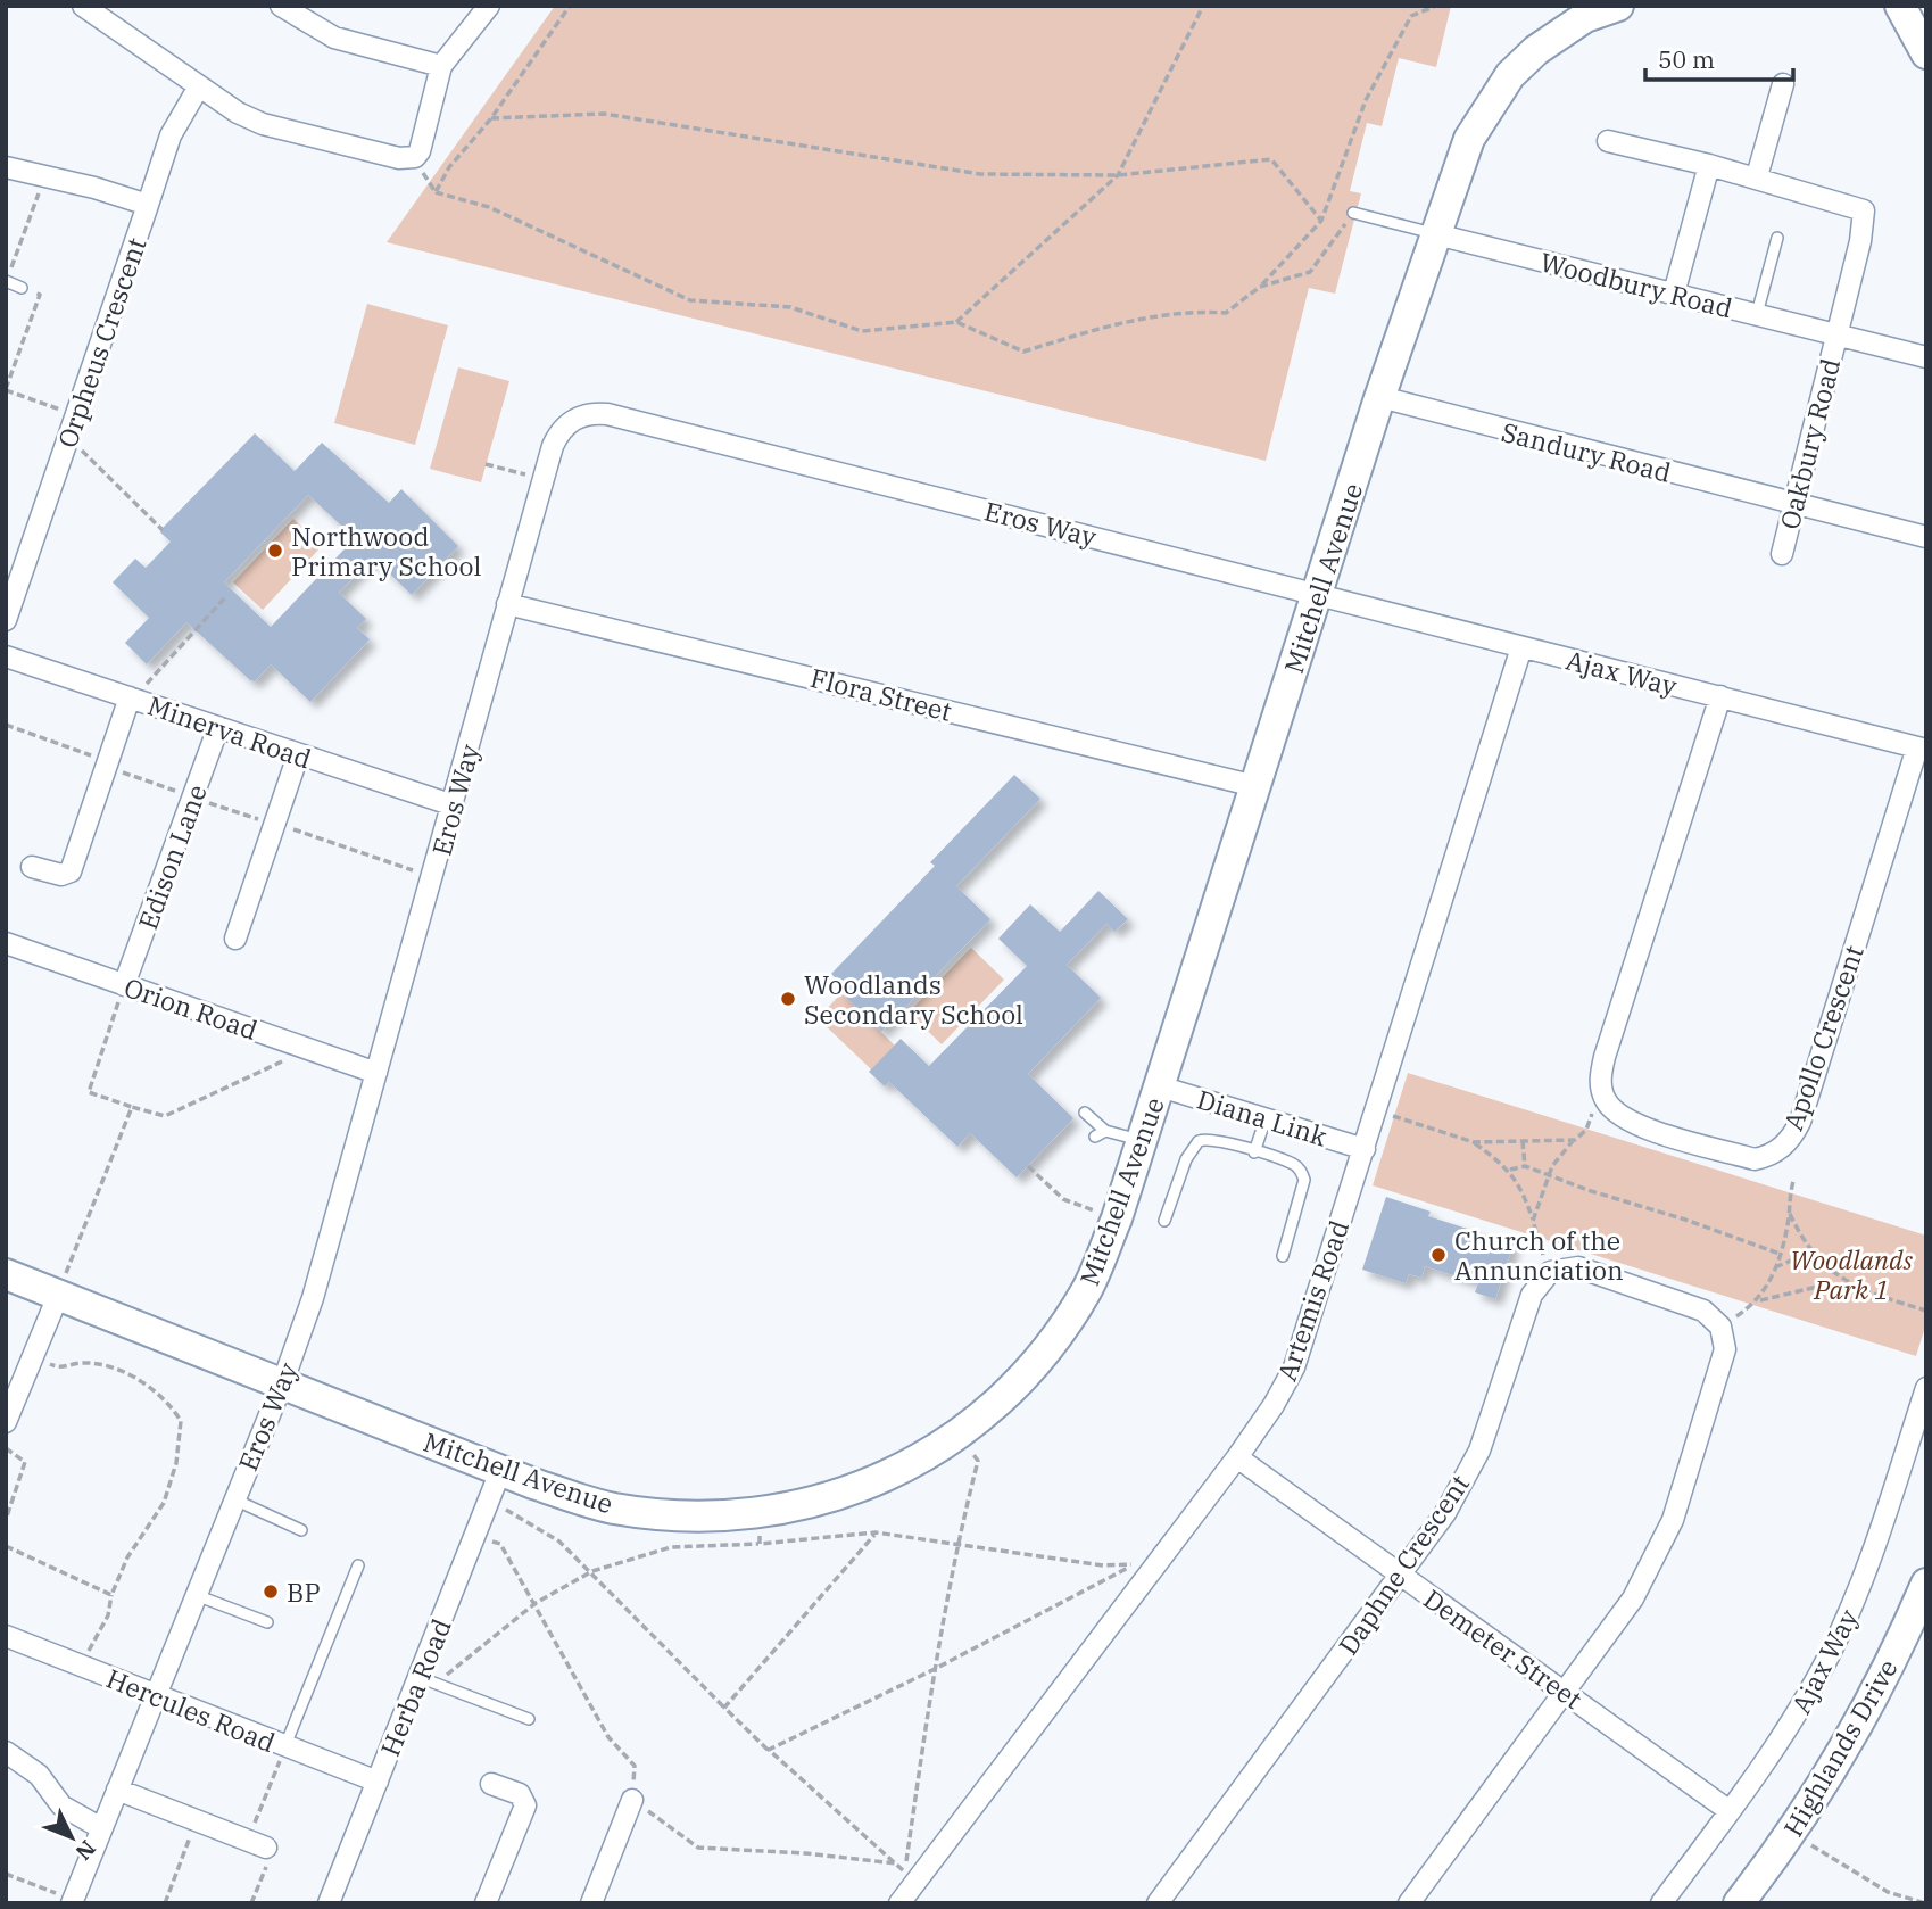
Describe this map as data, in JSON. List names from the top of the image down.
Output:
{
  "streets": {
    "street": [
      "Woodbury Road",
      "Orpheus Crescent",
      "Oakbury Road",
      "Sandury Road",
      "Eros Way",
      "Mitchell Avenue",
      "Ajax Way",
      "Flora Street",
      "Minerva Road",
      "Edison Lane",
      "Orion Road",
      "Apollo Crescent",
      "Diana Link",
      "Artemis Road",
      "Daphne Crescent",
      "Demeter Street",
      "Herba Road",
      "Hercules Road",
      "Highlands Drive"
    ]
  },
  "crossings": [
    ["Woodbury Road", "Oakbury Road"],
    ["Woodbury Road", "Mitchell Avenue"],
    ["Oakbury Road", "Sandury Road"],
    ["Sandury Road", "Mitchell Avenue"],
    ["Eros Way", "Mitchell Avenue"],
    ["Eros Way", "Ajax Way"],
    ["Eros Way", "Flora Street"],
    ["Eros Way", "Minerva Road"],
    ["Eros Way", "Orion Road"],
    ["Eros Way", "Hercules Road"],
    ["Mitchell Avenue", "Ajax Way"],
    ["Mitchell Avenue", "Flora Street"],
    ["Mitchell Avenue", "Diana Link"],
    ["Mitchell Avenue", "Herba Road"],
    ["Ajax Way", "Apollo Crescent"],
    ["Ajax Way", "Artemis Road"],
    ["Ajax Way", "Demeter Street"],
    ["Minerva Road", "Edison Lane"],
    ["Edison Lane", "Orion Road"],
    ["Diana Link", "Artemis Road"],
    ["Artemis Road", "Demeter Street"],
    ["Daphne Crescent", "Demeter Street"],
    ["Herba Road", "Hercules Road"]
  ],
  "parks": ["Woodlands Park 1"],
  "places": [
    "Northwood Primary School",
    "Woodlands Secondary School",
    "Church of the Annunciation",
    "BP"
  ],
  "scale_bar": "50 m",
  "north": "bottom right"
}
